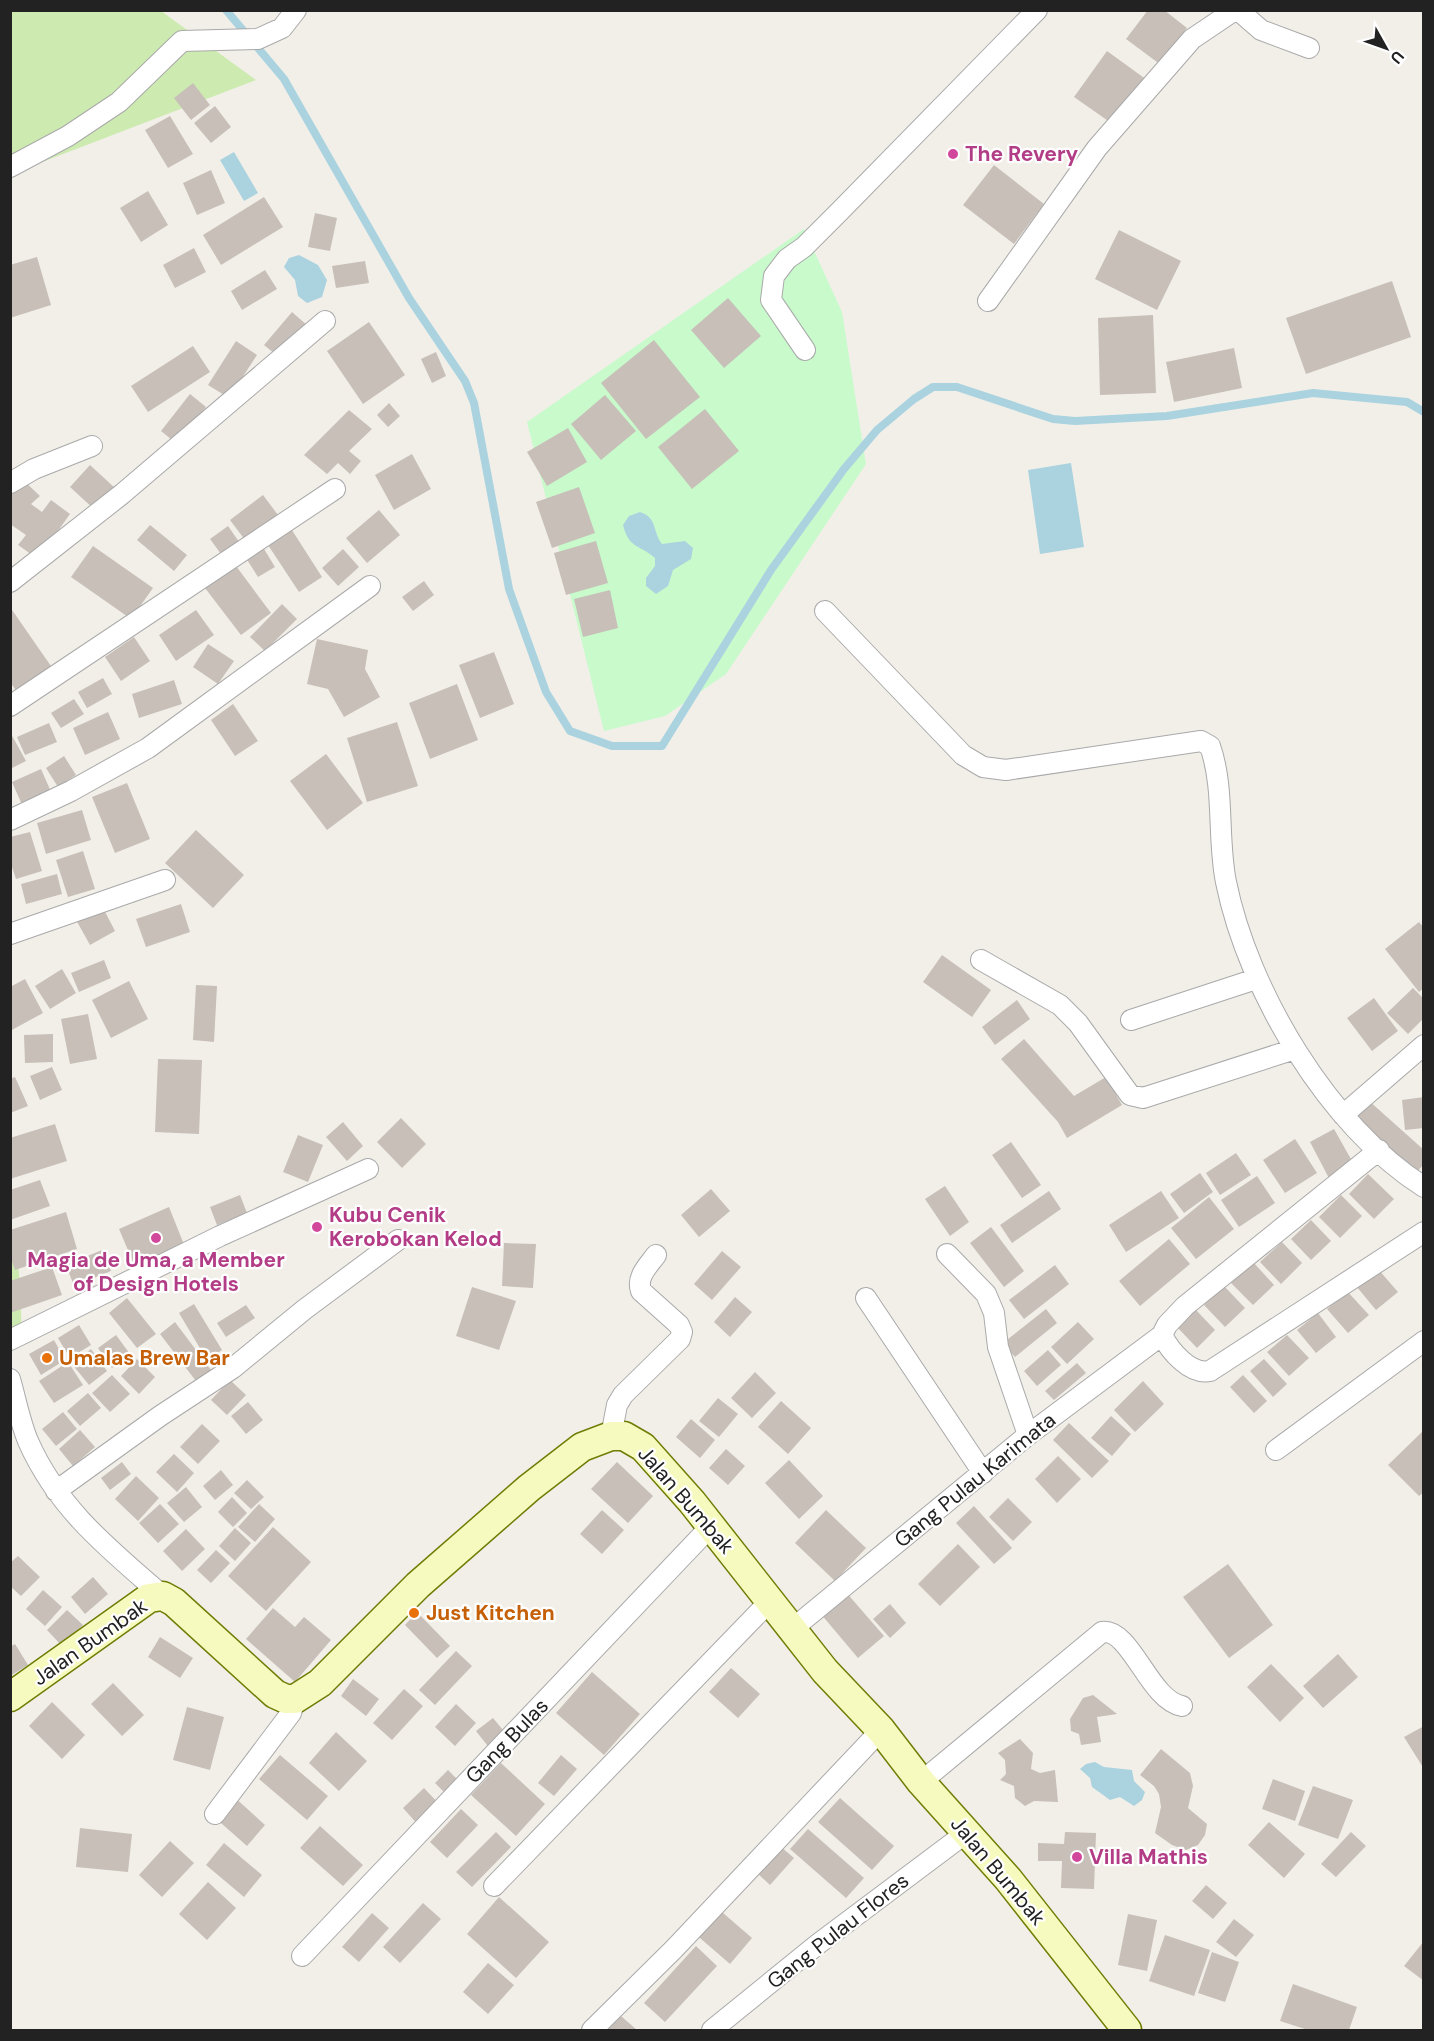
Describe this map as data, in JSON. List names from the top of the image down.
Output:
{
  "streets": {
    "street": [
      "Gang Pulau Karimata",
      "Jalan Bumbak",
      "Gang Bulas",
      "Gang Pulau Flores"
    ]
  },
  "crossings": [
    ["Gang Pulau Karimata", "Jalan Bumbak"],
    ["Jalan Bumbak", "Gang Bulas"],
    ["Jalan Bumbak", "Gang Pulau Flores"]
  ],
  "places": [
    "The Revery",
    "Kubu Cenik Kerobokan Kelod",
    "Magia de Uma, a Member of Design Hotels",
    "Umalas Brew Bar",
    "Just Kitchen",
    "Villa Mathis"
  ],
  "north": "bottom right"
}
